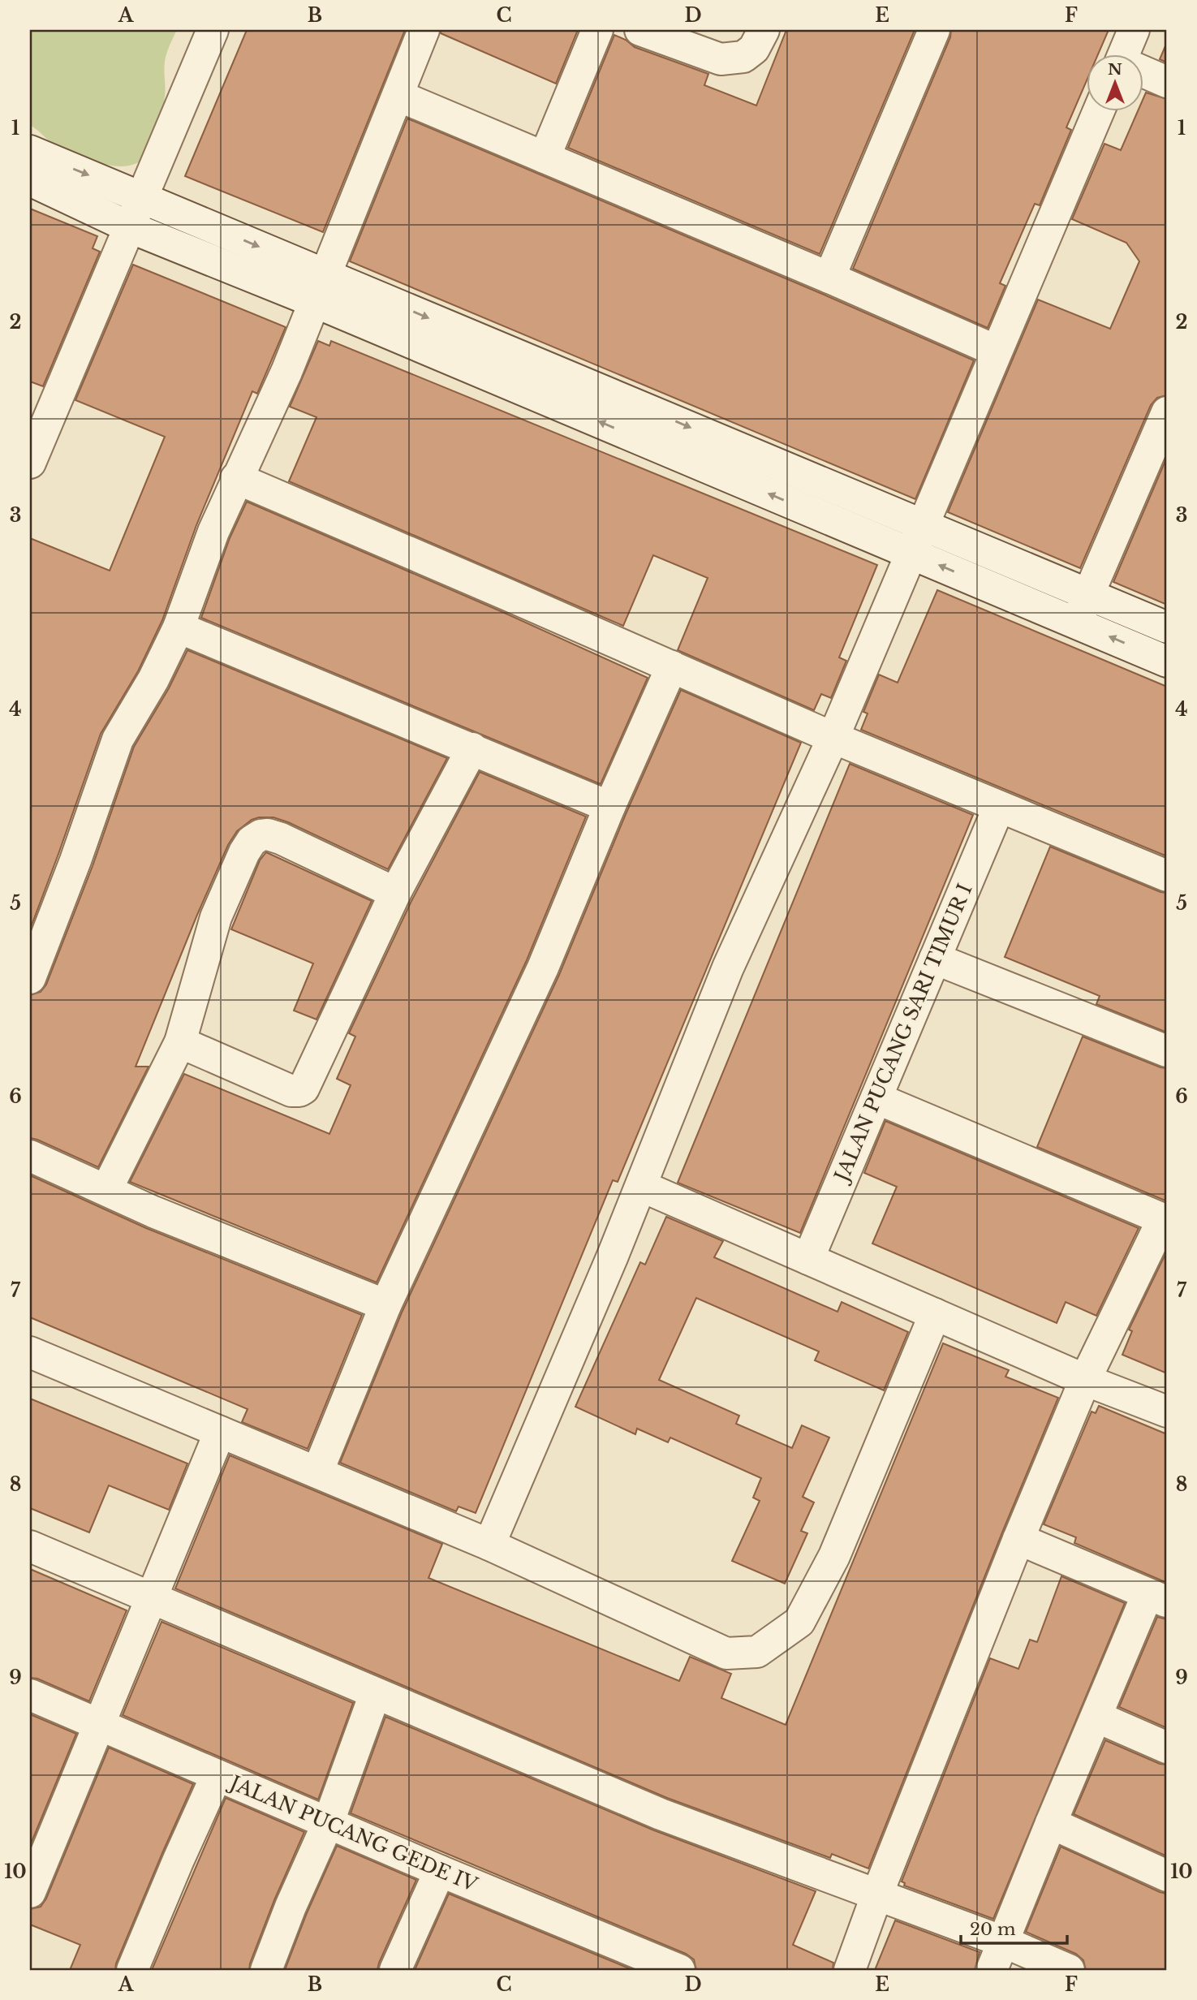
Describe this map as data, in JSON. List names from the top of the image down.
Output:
{
  "streets": {
    "street": ["JALAN PUCANG SARI TIMUR I", "JALAN PUCANG GEDE IV"]
  },
  "scale_bar": "20 m",
  "north": "top",
  "grid": {
    "columns": [
      "A",
      "B",
      "C",
      "D",
      "E",
      "F"
    ],
    "rows": [
      "1",
      "2",
      "3",
      "4",
      "5",
      "6",
      "7",
      "8",
      "9",
      "10"
    ]
  }
}
